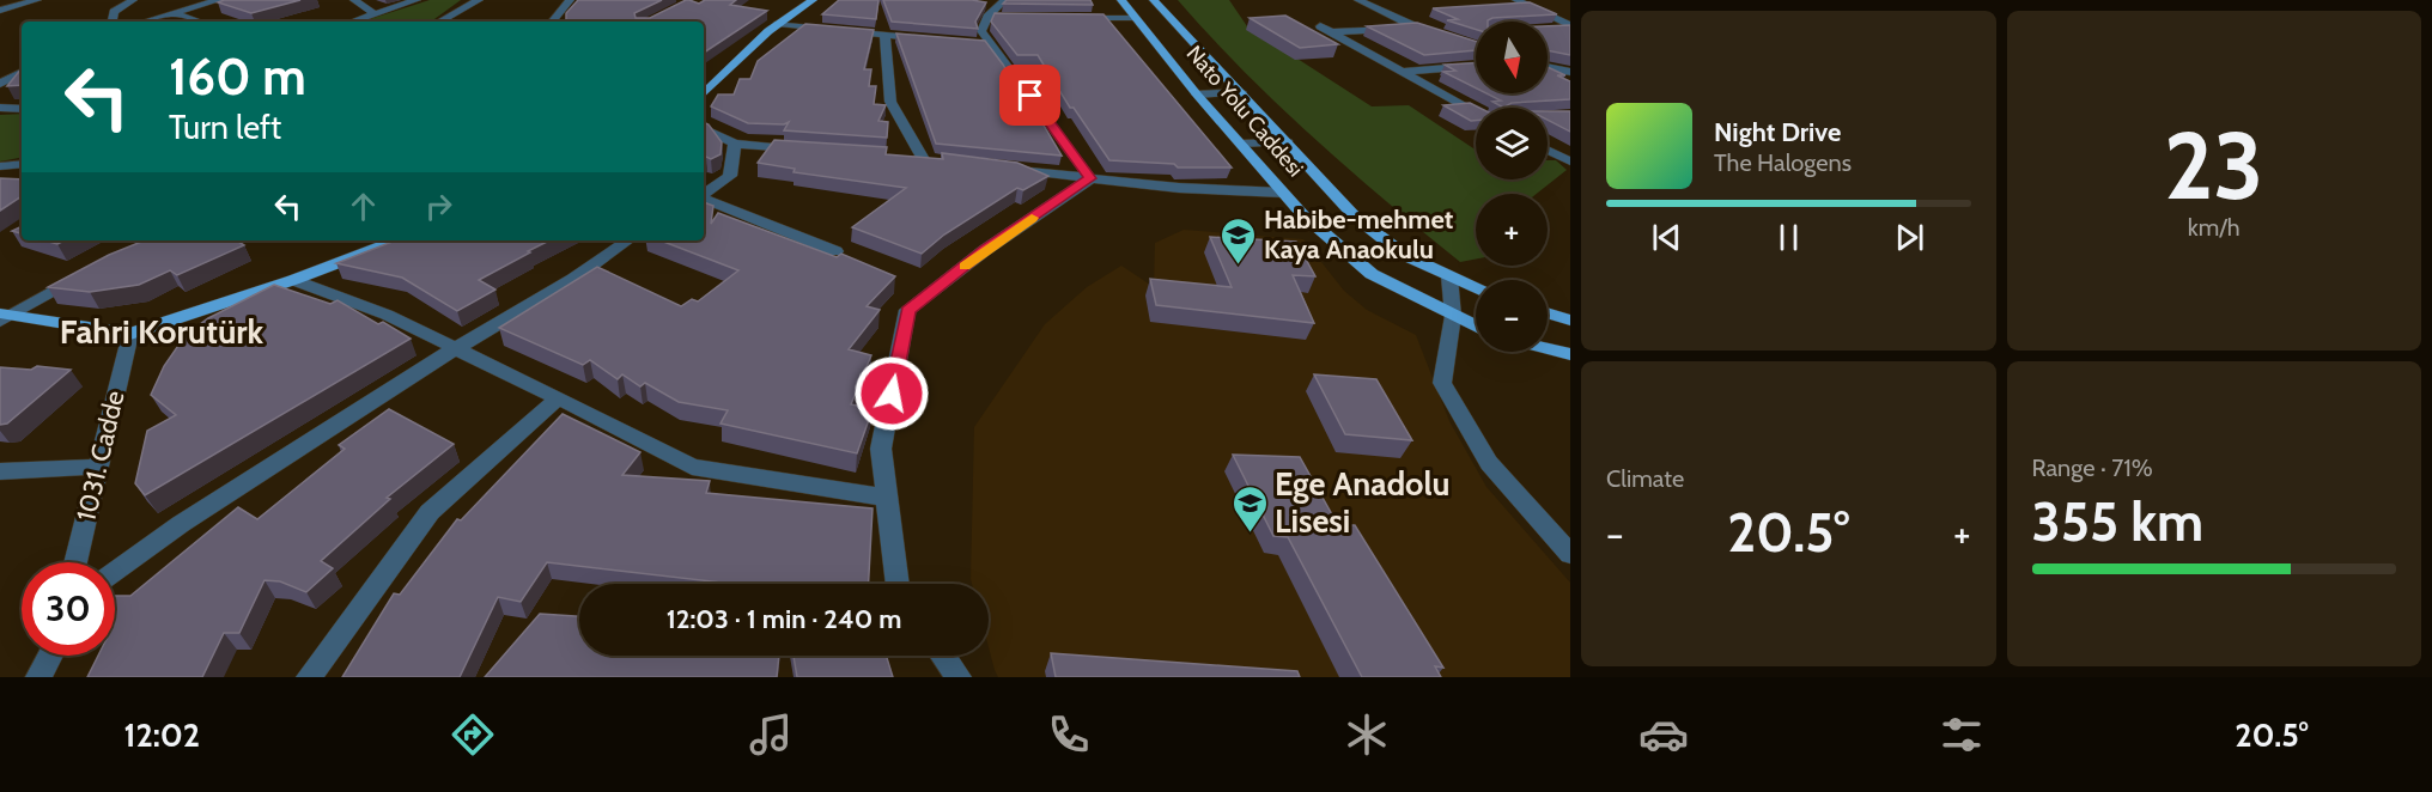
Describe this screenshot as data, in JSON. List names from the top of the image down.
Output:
{
  "streets": {
    "main road": ["Nato Yolu Caddesi"],
    "street": ["1031. Cadde"]
  },
  "districts": ["Fahri Korutürk"],
  "places": {
    "school or university": ["Habibe-mehmet Kaya Anaokulu", "Ege Anadolu Lisesi"]
  },
  "north": "bottom",
  "page": {
    "tile": [
      ["23", "km/h"],
      "Climate",
      ["Range · 71%", "355 km"]
    ],
    "map_buttons": ["+", "−"],
    "turn": ["160 m", "Turn left"],
    "song": ["Night Drive", "The Halogens"],
    "heat": ["−", "20.5°", "+"],
    "limit": "30",
    "trip": "12:03 · 1 min · 240 m",
    "tabs": ["12:02", "20.5°"]
  }
}
